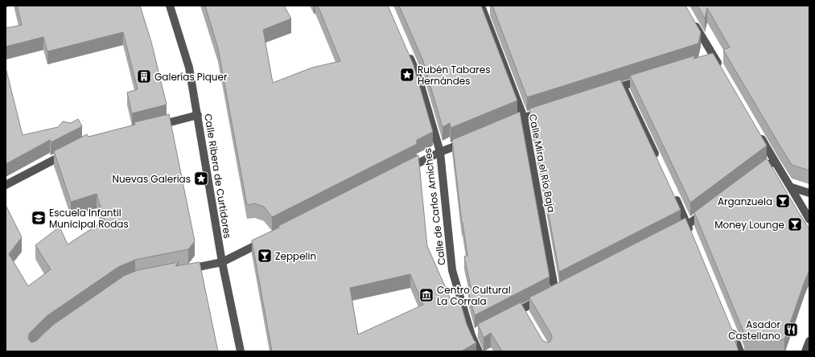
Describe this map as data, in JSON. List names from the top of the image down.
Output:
{
  "streets": {
    "street": ["Calle Mira el Río Baja", "Calle Ribera de Curtidores", "Calle de Carlos Arniches"]
  },
  "places": {
    "place": ["Rubén Tabares Hernándes", "Nuevas Galerias"],
    "building": ["Galerías Piquer"],
    "bar": ["Arganzuela", "Money Lounge", "Zeppelin"],
    "school or university": ["Escuela Infantil Municipal Rodas"],
    "museum": ["Centro Cultural La Corrala"],
    "restaurant": ["Asador Castellano"]
  }
}
